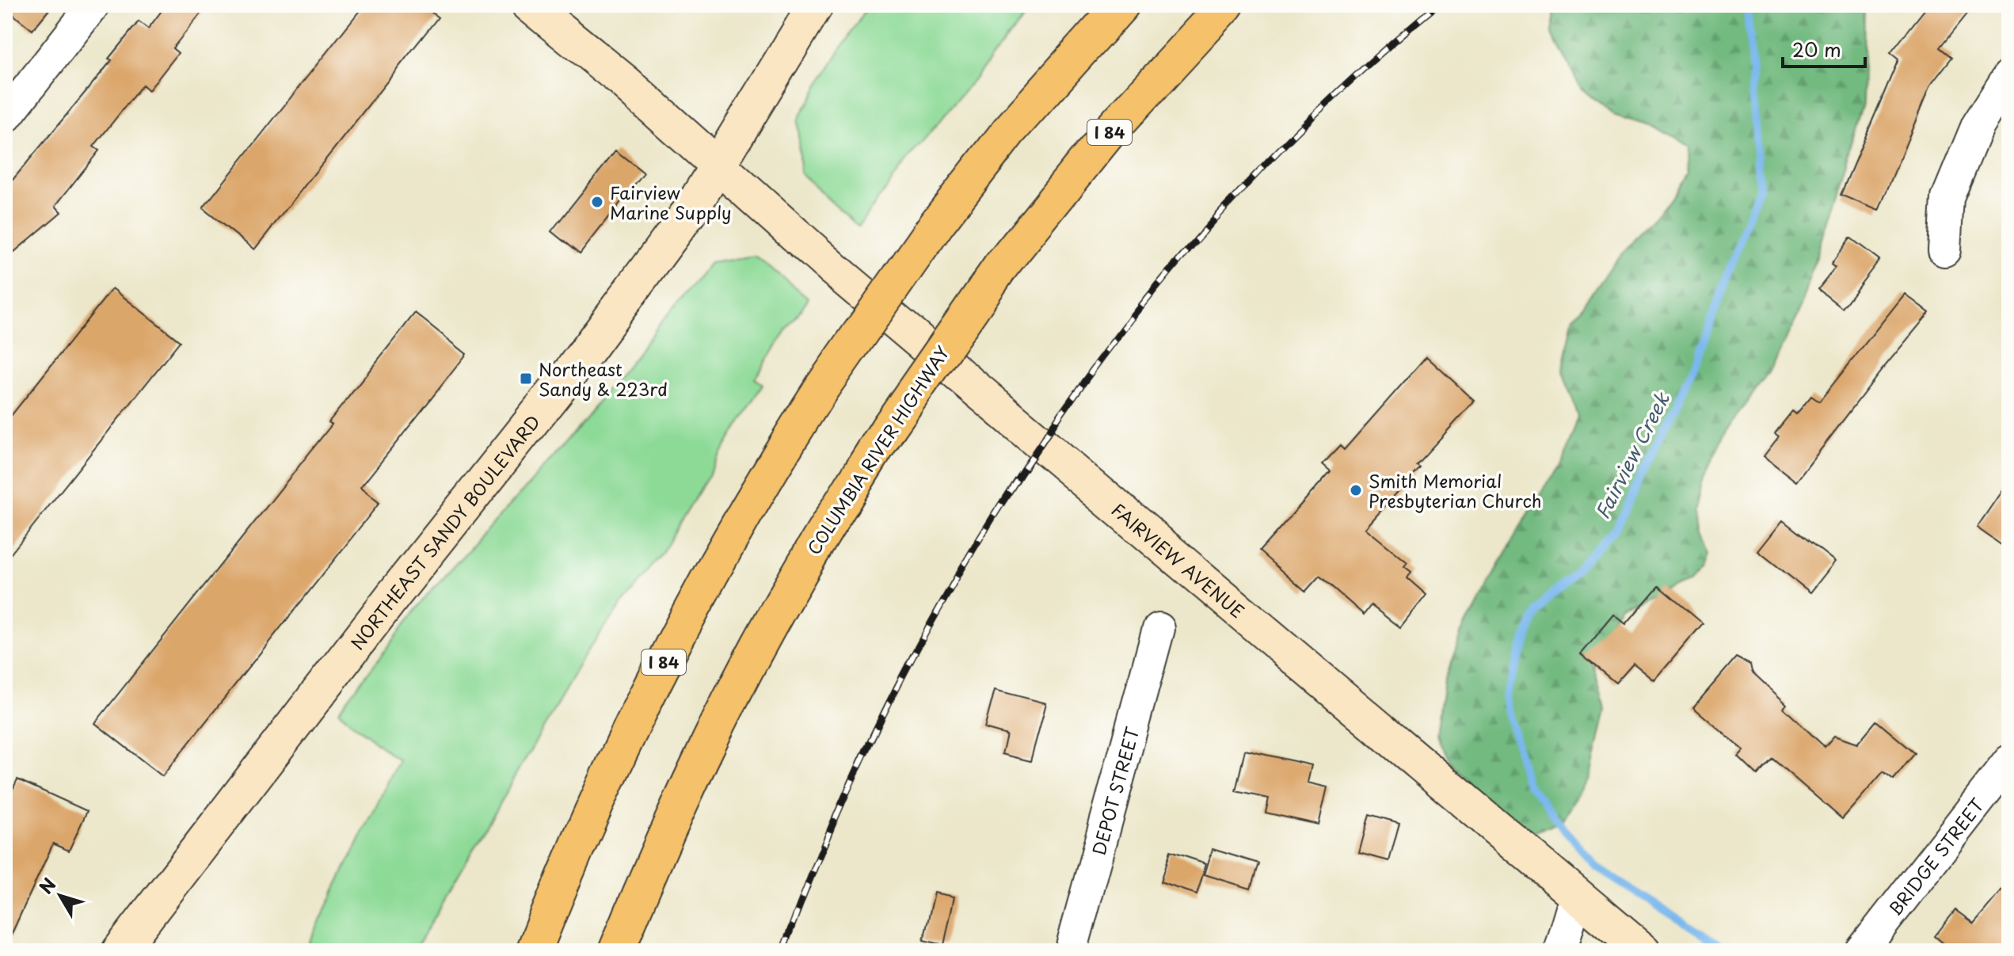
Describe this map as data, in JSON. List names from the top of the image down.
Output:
{
  "streets": {
    "highway": ["I 84", "COLUMBIA RIVER HIGHWAY"],
    "main road": ["NORTHEAST SANDY BOULEVARD", "FAIRVIEW AVENUE"],
    "street": ["DEPOT STREET", "BRIDGE STREET"]
  },
  "crossings": [
    ["NORTHEAST SANDY BOULEVARD", "FAIRVIEW AVENUE"]
  ],
  "water": ["Fairview Creek"],
  "places": {
    "other": ["Fairview Marine Supply", "Smith Memorial Presbyterian Church"],
    "transit": ["Northeast Sandy & 223rd"]
  },
  "scale_bar": "20 m",
  "north": "top left"
}
